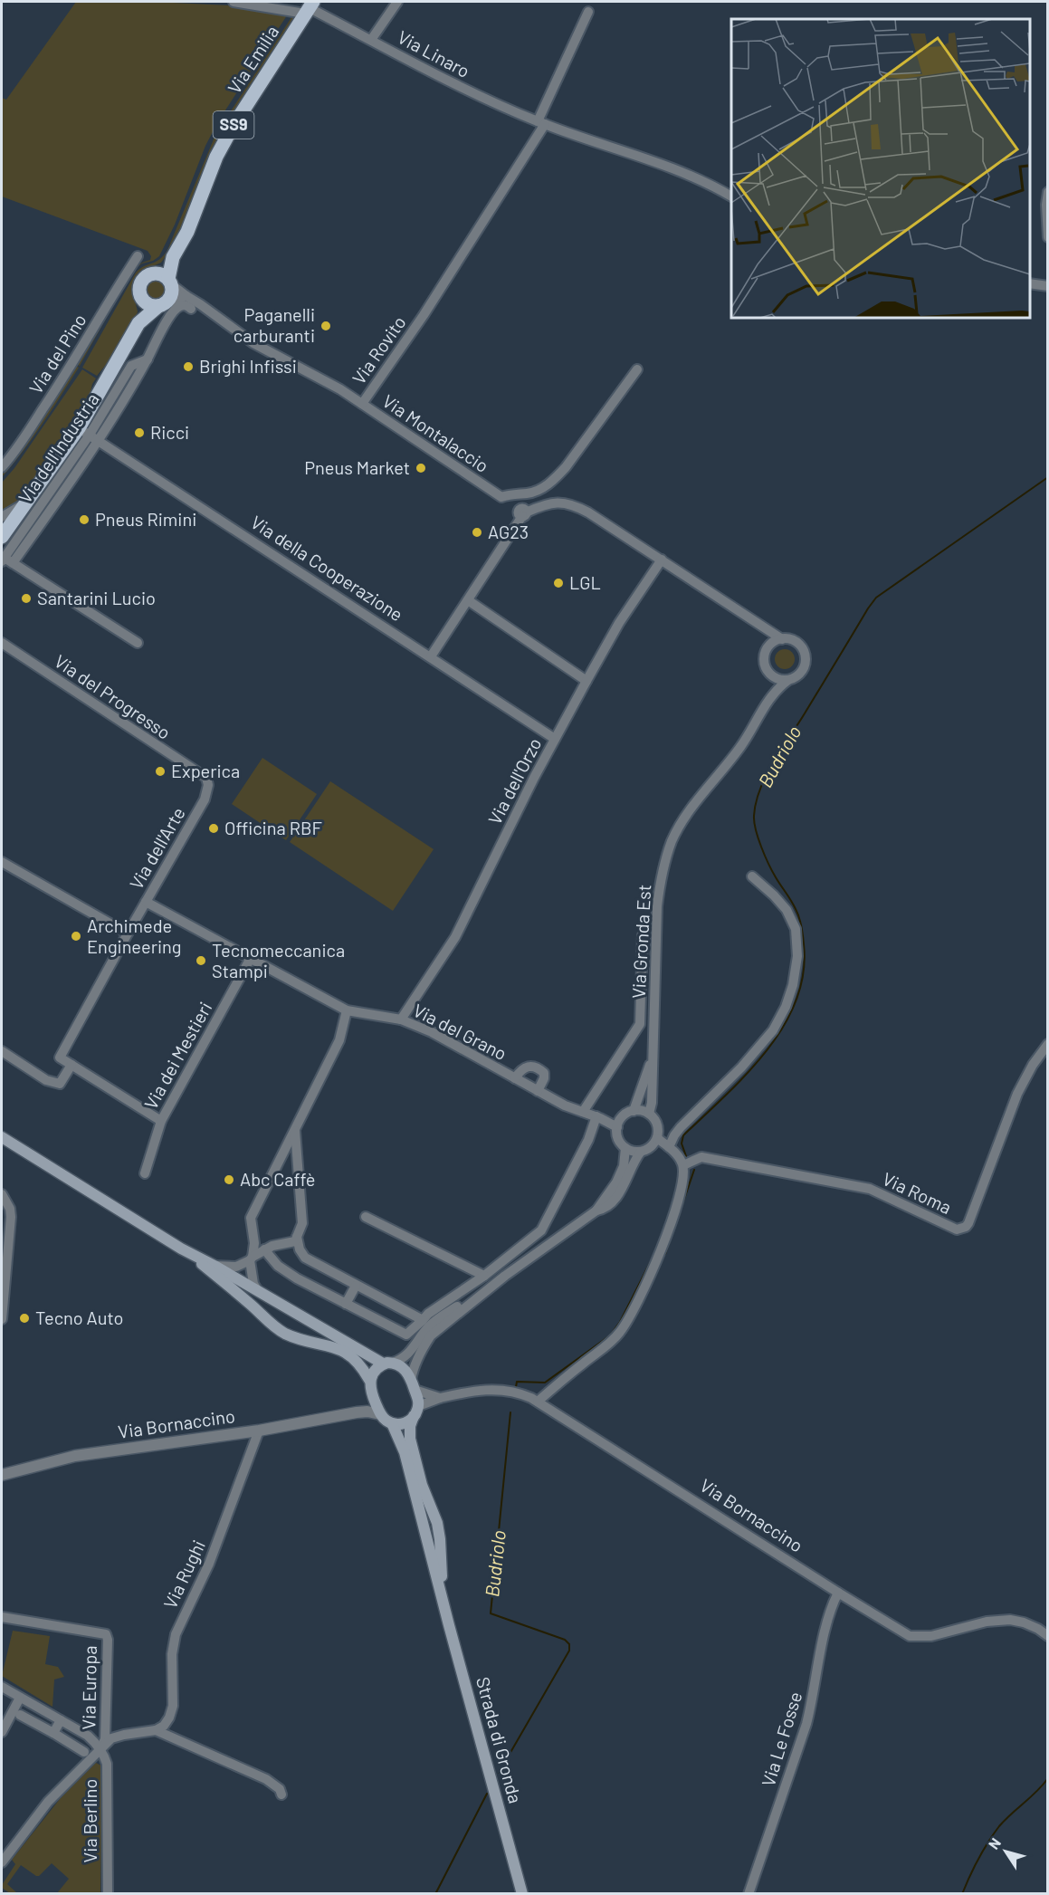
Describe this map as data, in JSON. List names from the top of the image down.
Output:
{
  "streets": {
    "main road": ["Via Emilia", "SS9", "Strada di Gronda"],
    "street": [
      "Via Linaro",
      "Via Rovito",
      "Via del Pino",
      "Via Montalaccio",
      "Via dell'Industria",
      "Via della Cooperazione",
      "Via del Progresso",
      "Via dell'Orzo",
      "Via dell'Arte",
      "Via Gronda Est",
      "Via del Grano",
      "Via dei Mestieri",
      "Via Roma",
      "Via Bornaccino",
      "Via Rughi",
      "Via Europa",
      "Via Le Fosse",
      "Via Berlino"
    ]
  },
  "crossings": [
    ["Via Linaro", "Via Emilia"],
    ["Via Linaro", "Via Rovito"],
    ["Via Emilia", "Via Montalaccio"],
    ["Via Emilia", "Via dell'Industria"],
    ["Via Emilia", "Via della Cooperazione"],
    ["Via Rovito", "Via Montalaccio"],
    ["Via dell'Industria", "Via della Cooperazione"],
    ["Via della Cooperazione", "Via dell'Orzo"],
    ["Via del Progresso", "Via dell'Arte"],
    ["Via dell'Orzo", "Via Gronda Est"],
    ["Via dell'Orzo", "Via del Grano"],
    ["Via dell'Arte", "Via del Grano"],
    ["Via Gronda Est", "Via del Grano"],
    ["Via del Grano", "Via dei Mestieri"],
    ["Via Bornaccino", "Via Rughi"],
    ["Via Bornaccino", "Via Le Fosse"],
    ["Via Bornaccino", "Strada di Gronda"],
    ["Via Europa", "Via Berlino"]
  ],
  "water": ["Budriolo"],
  "places": [
    "Paganelli carburanti",
    "Brighi Infissi",
    "Ricci",
    "Pneus Market",
    "Pneus Rimini",
    "AG23",
    "LGL",
    "Santarini Lucio",
    "Experica",
    "Officina RBF",
    "Archimede Engineering",
    "Tecnomeccanica Stampi",
    "Abc Caffè",
    "Tecno Auto"
  ],
  "north": "top left"
}
